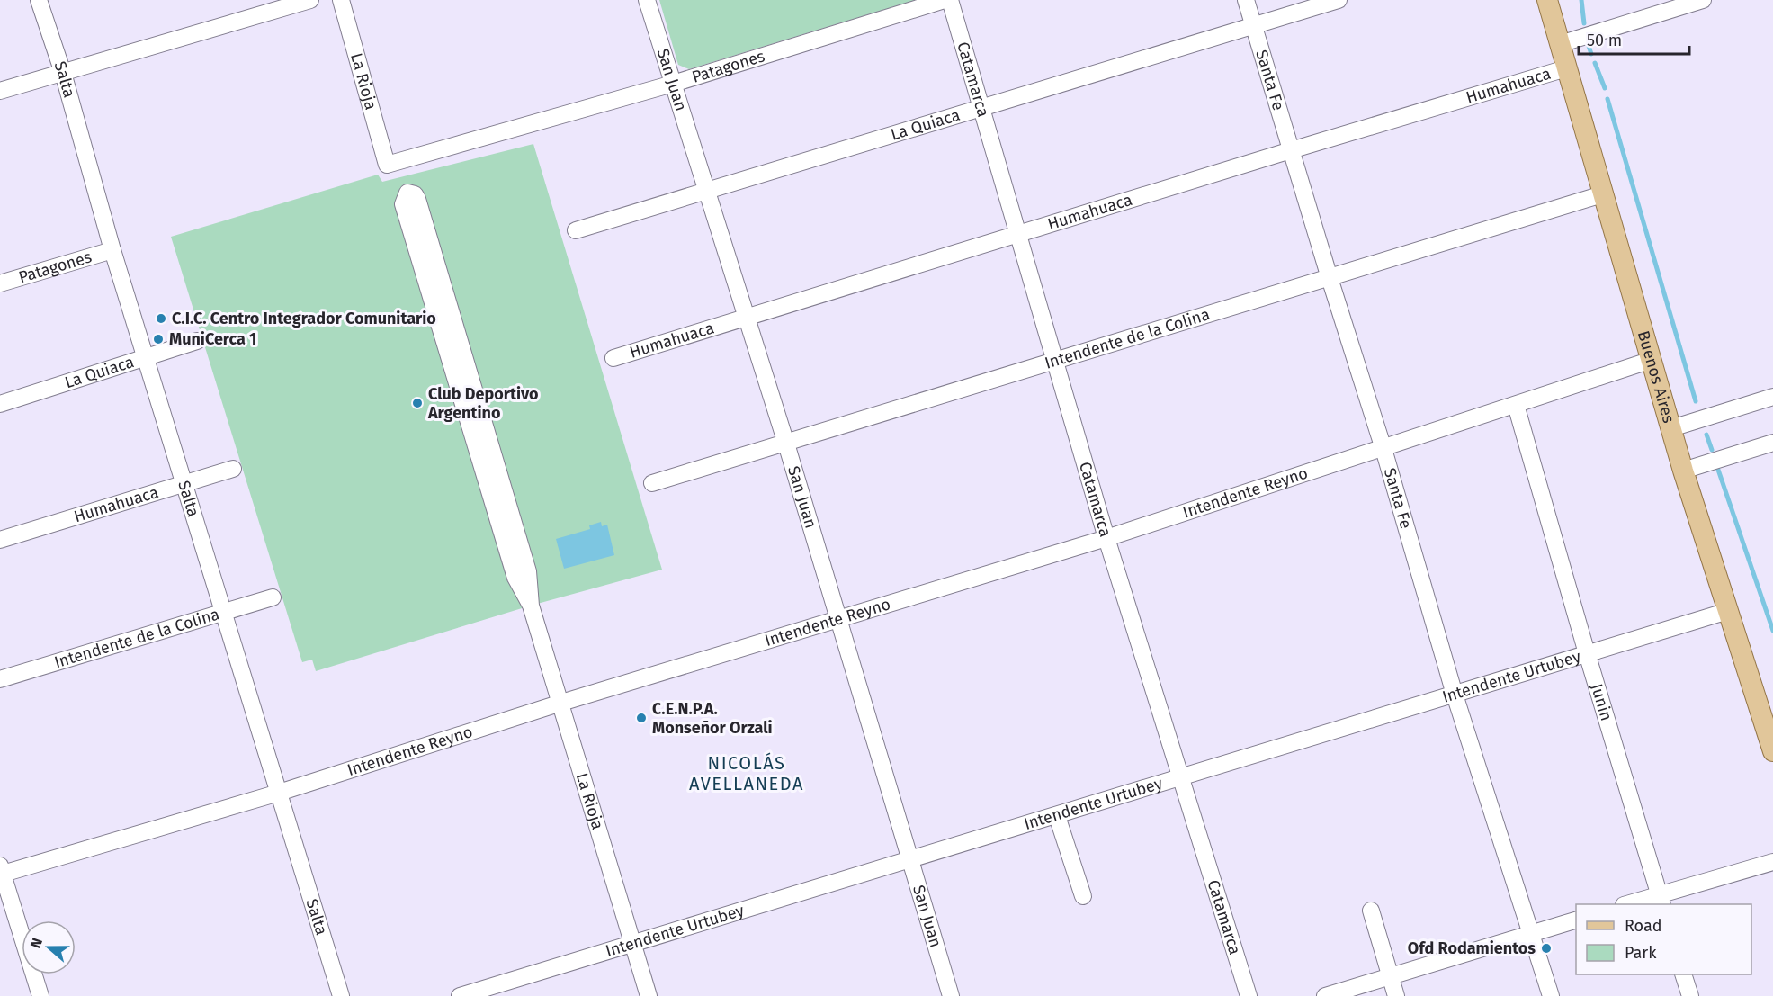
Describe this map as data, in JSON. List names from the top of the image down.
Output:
{
  "streets": {
    "main road": ["Buenos Aires"],
    "street": [
      "Patagones",
      "Salta",
      "Catamarca",
      "San Juan",
      "Santa Fe",
      "La Rioja",
      "Humahuaca",
      "La Quiaca",
      "Intendente de la Colina",
      "Intendente Reyno",
      "Intendente Urtubey",
      "Junin"
    ]
  },
  "crossings": [
    ["Patagones", "Salta"],
    ["Patagones", "San Juan"],
    ["Patagones", "La Rioja"],
    ["Salta", "Humahuaca"],
    ["Salta", "La Quiaca"],
    ["Salta", "Intendente de la Colina"],
    ["Salta", "Intendente Reyno"],
    ["Catamarca", "Humahuaca"],
    ["Catamarca", "La Quiaca"],
    ["Catamarca", "Intendente de la Colina"],
    ["Catamarca", "Intendente Reyno"],
    ["Catamarca", "Intendente Urtubey"],
    ["San Juan", "Humahuaca"],
    ["San Juan", "La Quiaca"],
    ["San Juan", "Intendente de la Colina"],
    ["San Juan", "Intendente Reyno"],
    ["San Juan", "Intendente Urtubey"],
    ["Santa Fe", "Humahuaca"],
    ["Santa Fe", "La Quiaca"],
    ["Santa Fe", "Intendente de la Colina"],
    ["Santa Fe", "Intendente Reyno"],
    ["Santa Fe", "Intendente Urtubey"],
    ["La Rioja", "Intendente Reyno"],
    ["La Rioja", "Intendente Urtubey"],
    ["Humahuaca", "Buenos Aires"],
    ["Intendente de la Colina", "Buenos Aires"],
    ["Buenos Aires", "Intendente Reyno"],
    ["Buenos Aires", "Intendente Urtubey"],
    ["Intendente Reyno", "Junin"],
    ["Intendente Urtubey", "Junin"]
  ],
  "districts": ["NICOLÁS AVELLANEDA"],
  "places": [
    "C.I.C. Centro Integrador Comunitario",
    "MuniCerca 1",
    "Club Deportivo Argentino",
    "C.E.N.P.A. Monseñor Orzali",
    "Ofd Rodamientos"
  ],
  "legend": ["Road", "Park"],
  "scale_bar": "50 m",
  "north": "left"
}
